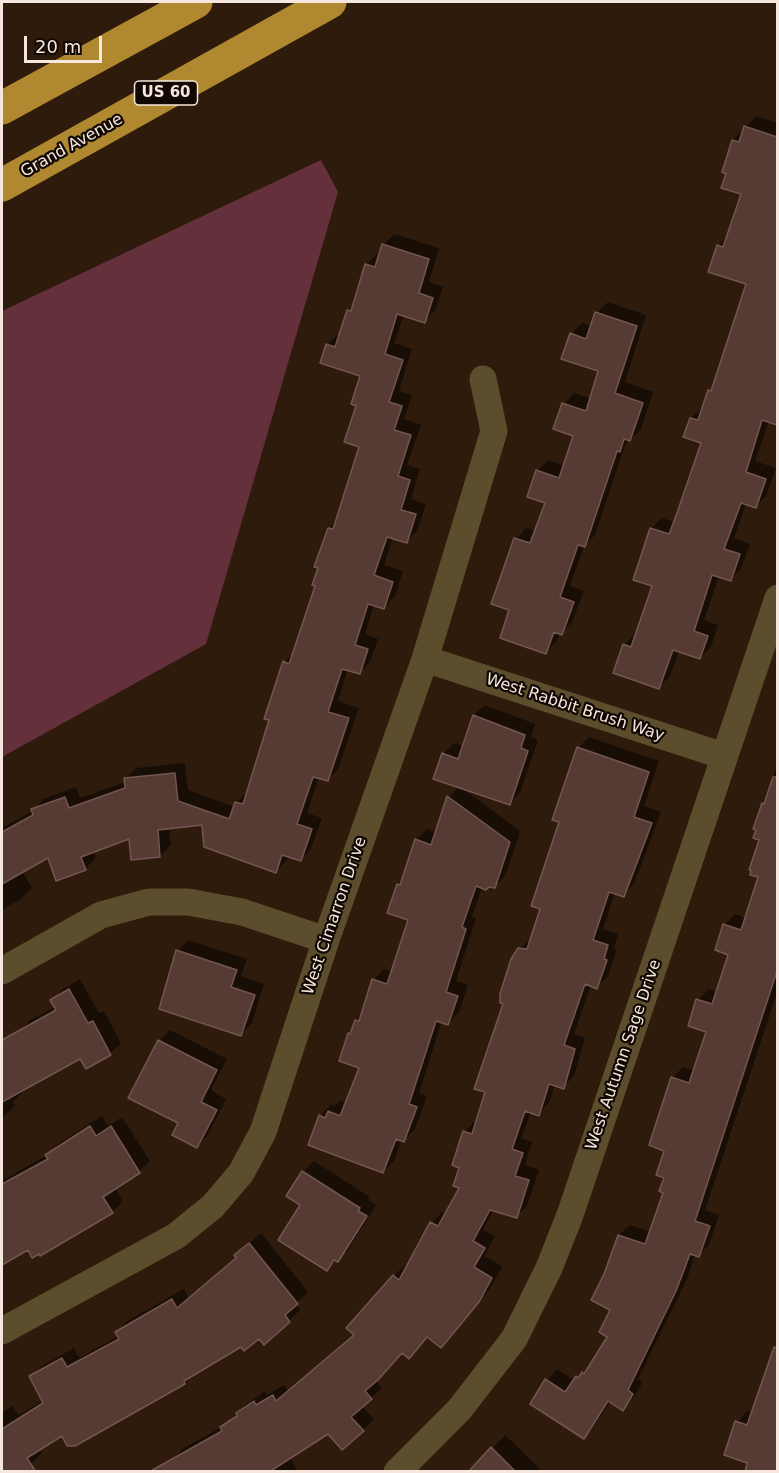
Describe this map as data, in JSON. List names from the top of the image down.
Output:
{
  "streets": {
    "highway": ["US 60", "Grand Avenue"],
    "street": ["West Rabbit Brush Way", "West Cimarron Drive", "West Autumn Sage Drive"]
  },
  "crossings": [
    ["West Rabbit Brush Way", "West Cimarron Drive"],
    ["West Rabbit Brush Way", "West Autumn Sage Drive"]
  ],
  "scale_bar": "20 m"
}
